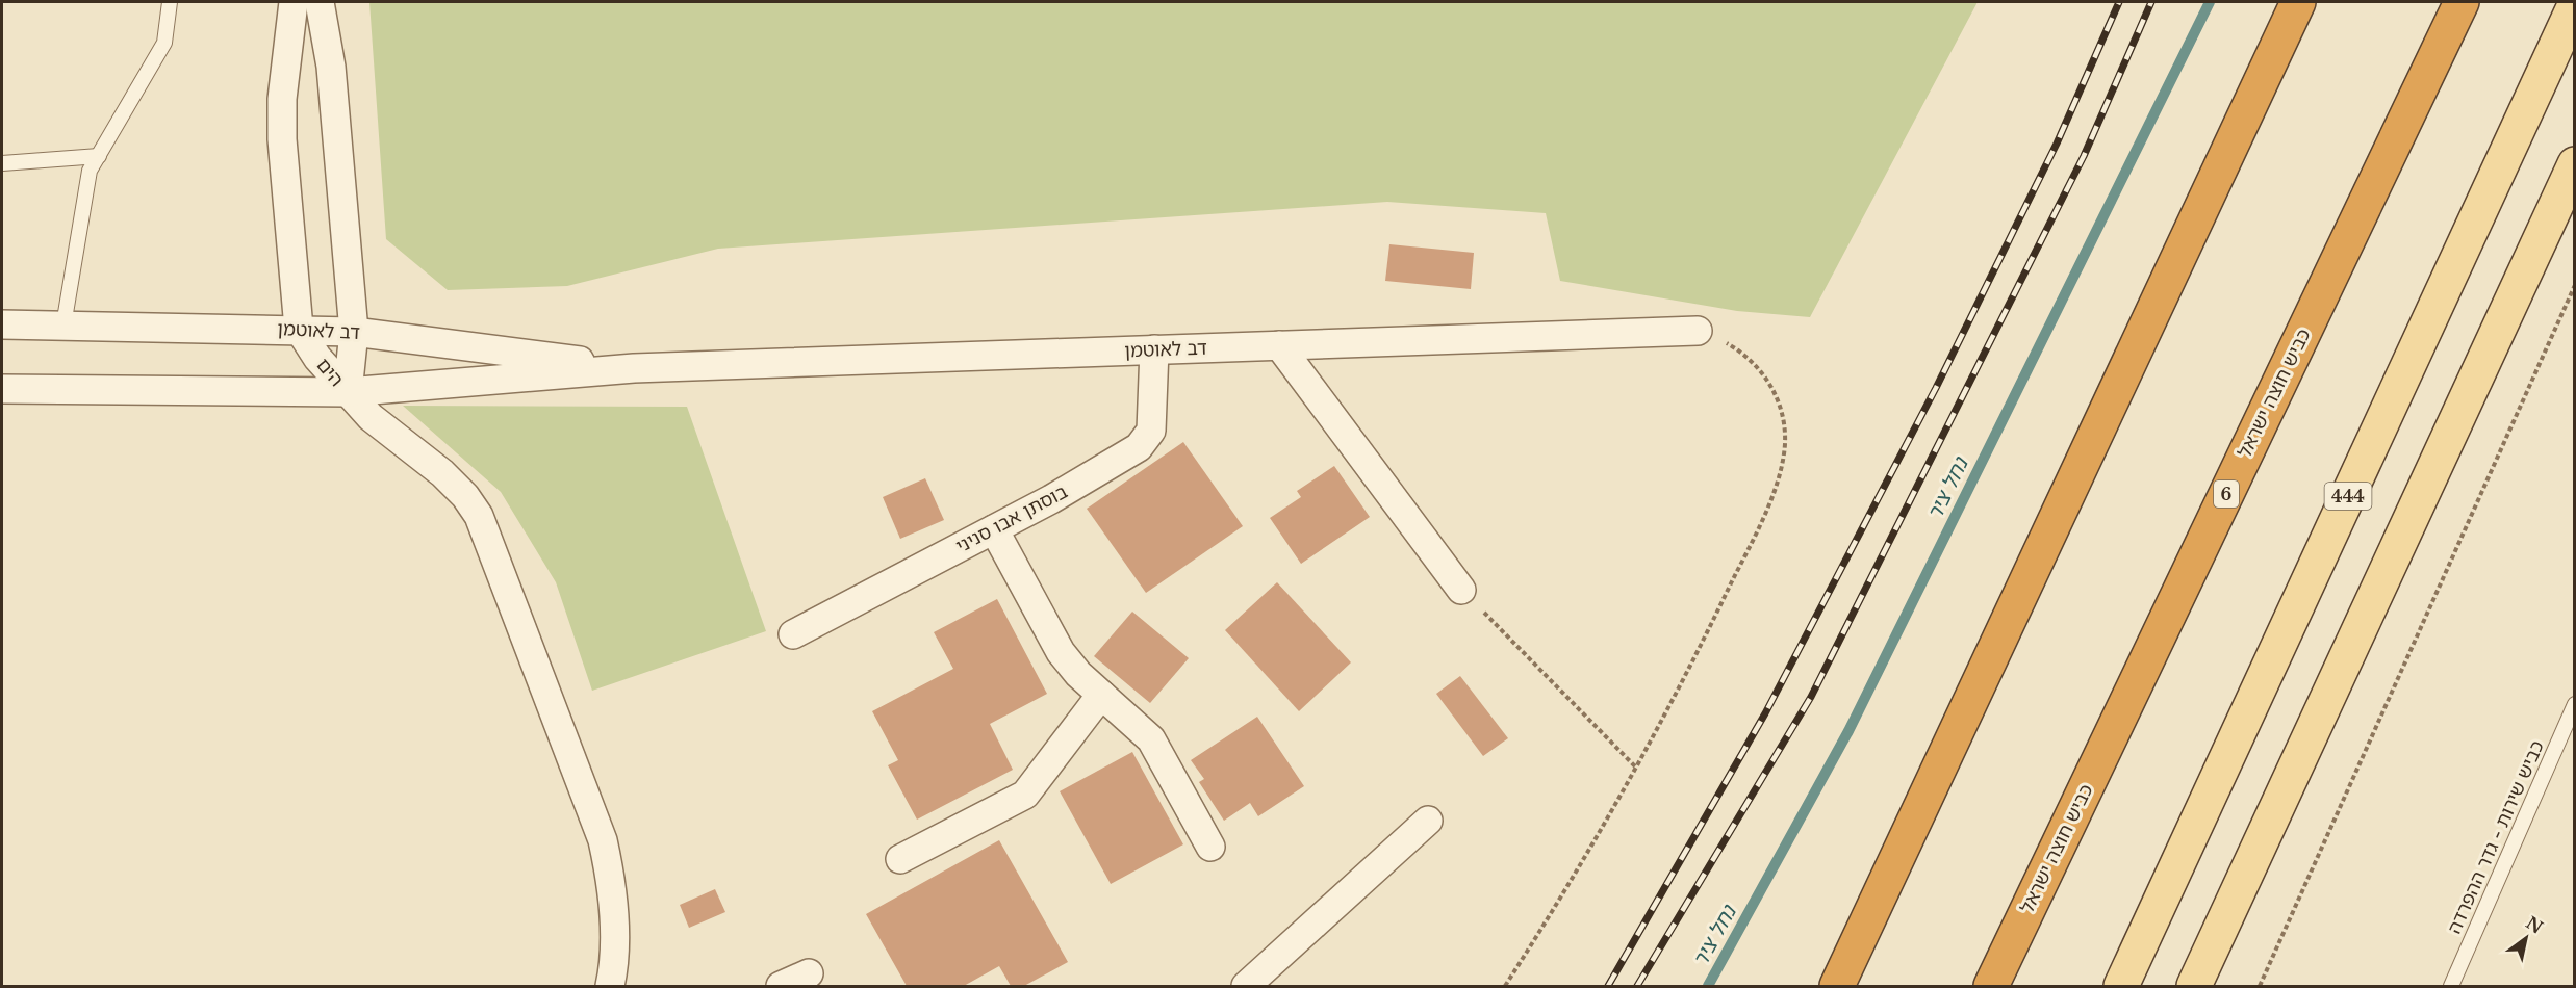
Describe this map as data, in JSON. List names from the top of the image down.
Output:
{
  "streets": {
    "highway": ["כביש חוצה ישראל", "6"],
    "main road": ["444"],
    "street": ["דב לאוטמן", "הים", "בוסתן אבו סניני"],
    "lane": ["כביש שירות - גדר ההפרדה"]
  },
  "crossings": [
    ["דב לאוטמן", "הים"],
    ["דב לאוטמן", "בוסתן אבו סניני"]
  ],
  "water": ["נחל ציר"],
  "north": "top right"
}
